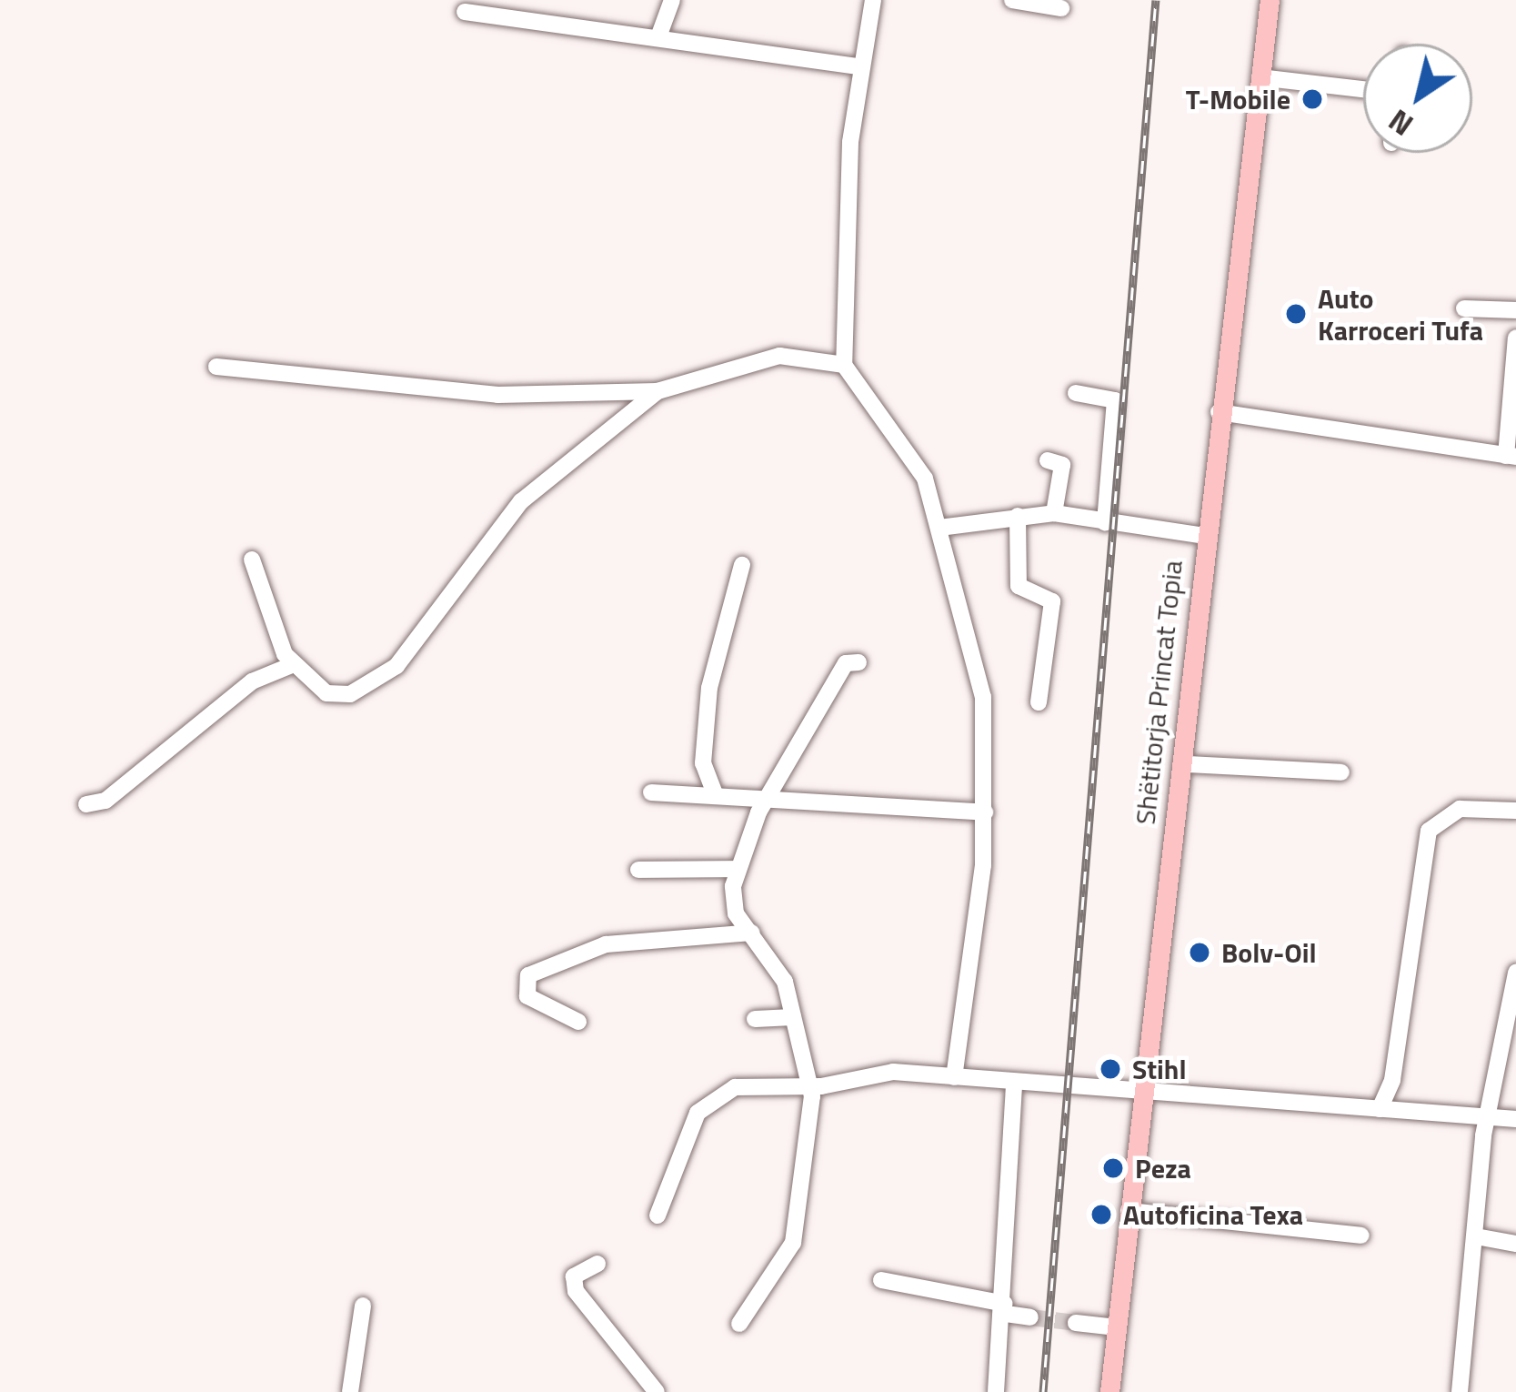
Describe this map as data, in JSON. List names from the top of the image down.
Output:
{
  "streets": {
    "main road": ["Shëtitorja Princat Topia"]
  },
  "places": [
    "T-Mobile",
    "Auto Karroceri Tufa",
    "Bolv-Oil",
    "Stihl",
    "Peza",
    "Autoficina Texa"
  ],
  "north": "bottom left"
}
